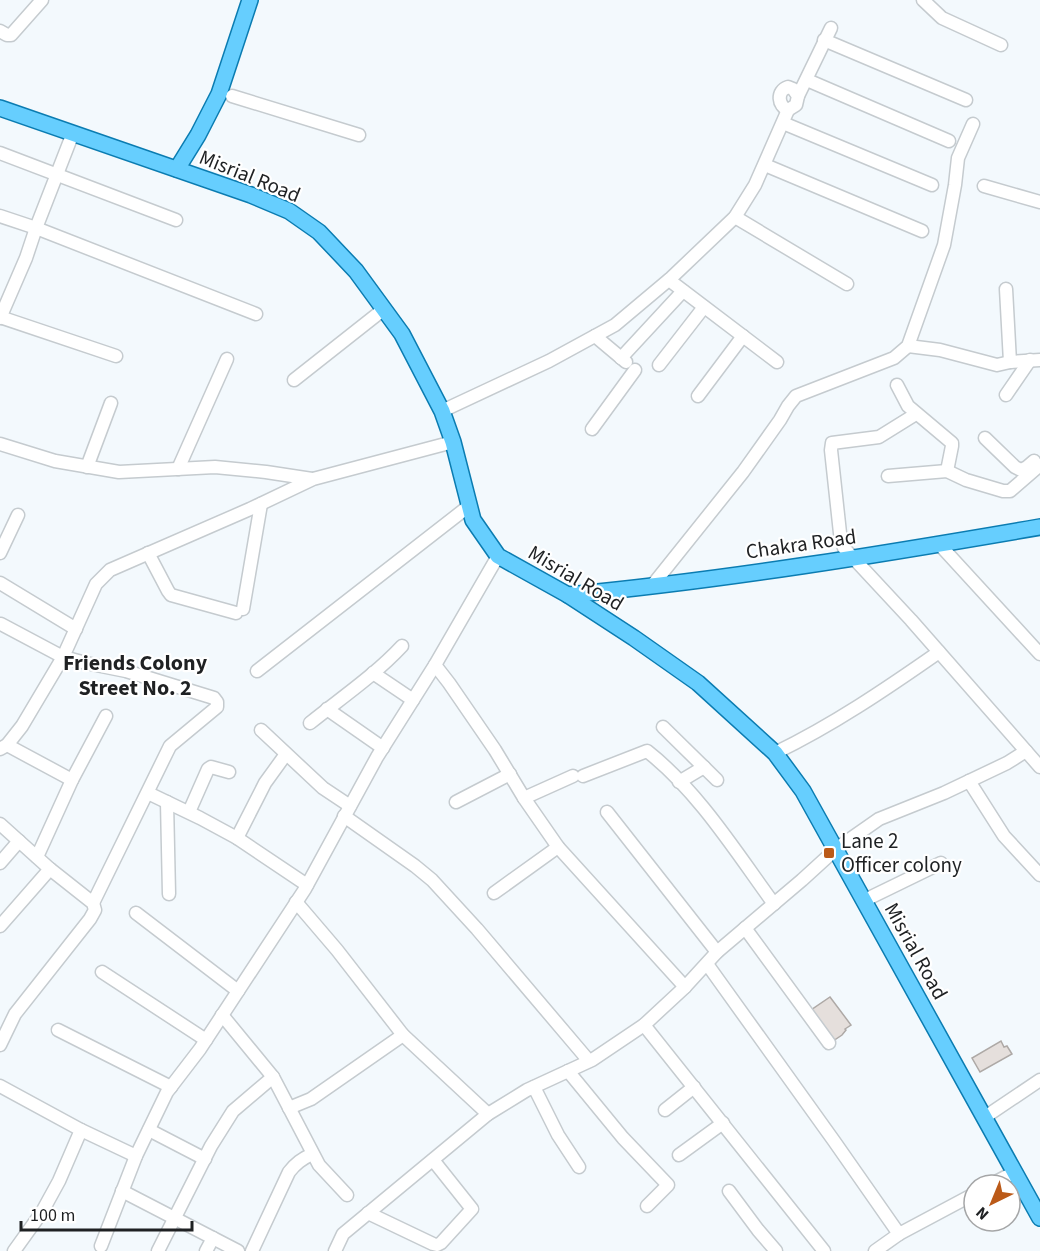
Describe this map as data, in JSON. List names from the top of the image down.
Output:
{
  "streets": {
    "main road": ["Misrial Road", "Chakra Road"]
  },
  "crossings": [
    ["Misrial Road", "Chakra Road"]
  ],
  "districts": ["Friends Colony Street No. 2"],
  "places": {
    "transit": ["Lane 2 Officer colony"]
  },
  "scale_bar": "100 m",
  "north": "bottom left"
}
